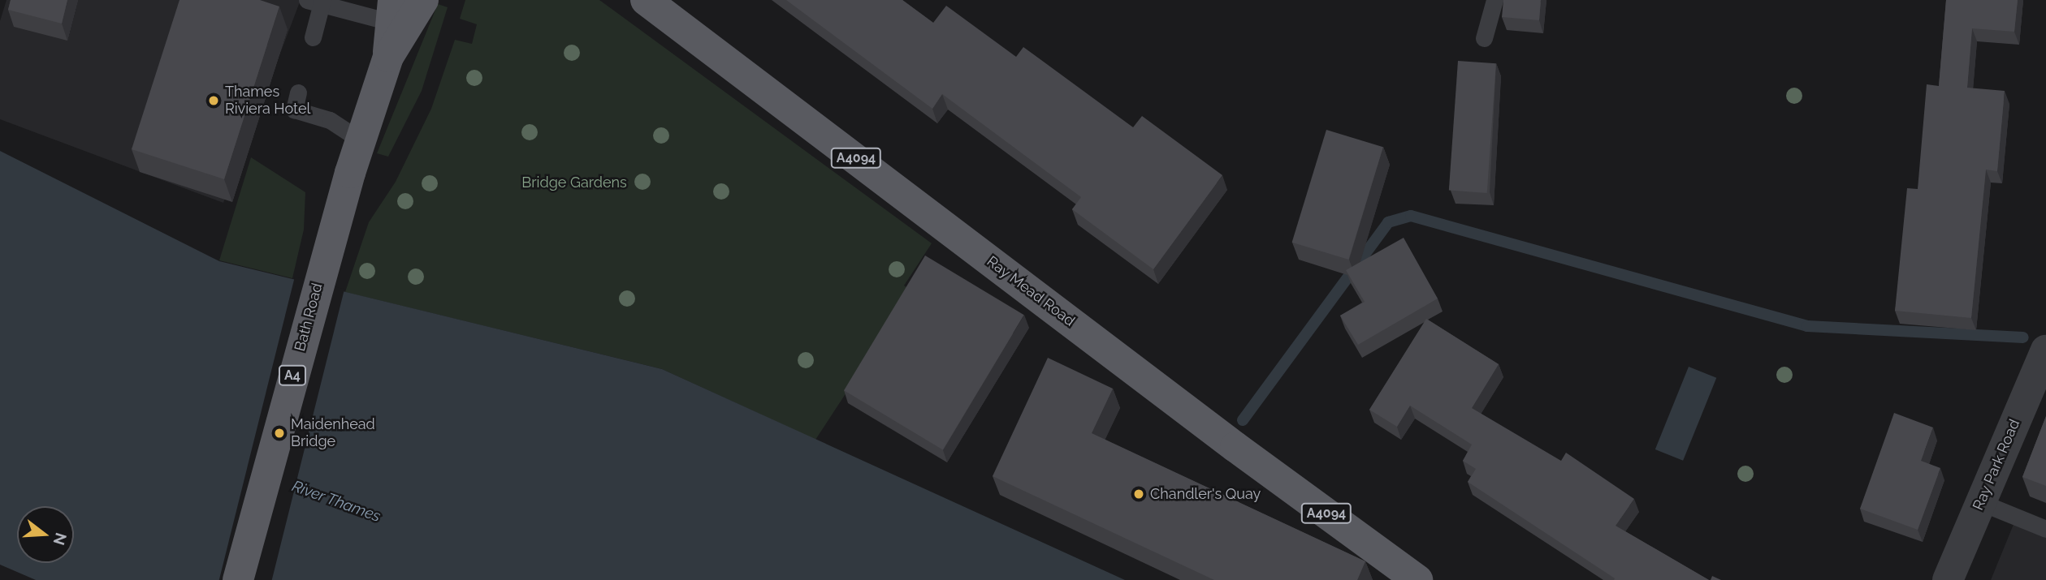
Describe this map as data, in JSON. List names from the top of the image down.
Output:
{
  "streets": {
    "main road": [
      "A4094",
      "Ray Mead Road",
      "Bath Road",
      "A4"
    ],
    "street": ["Ray Park Road"]
  },
  "water": ["River Thames"],
  "parks": ["Bridge Gardens"],
  "places": ["Thames Riviera Hotel", "Maidenhead Bridge", "Chandler's Quay"],
  "north": "right"
}
